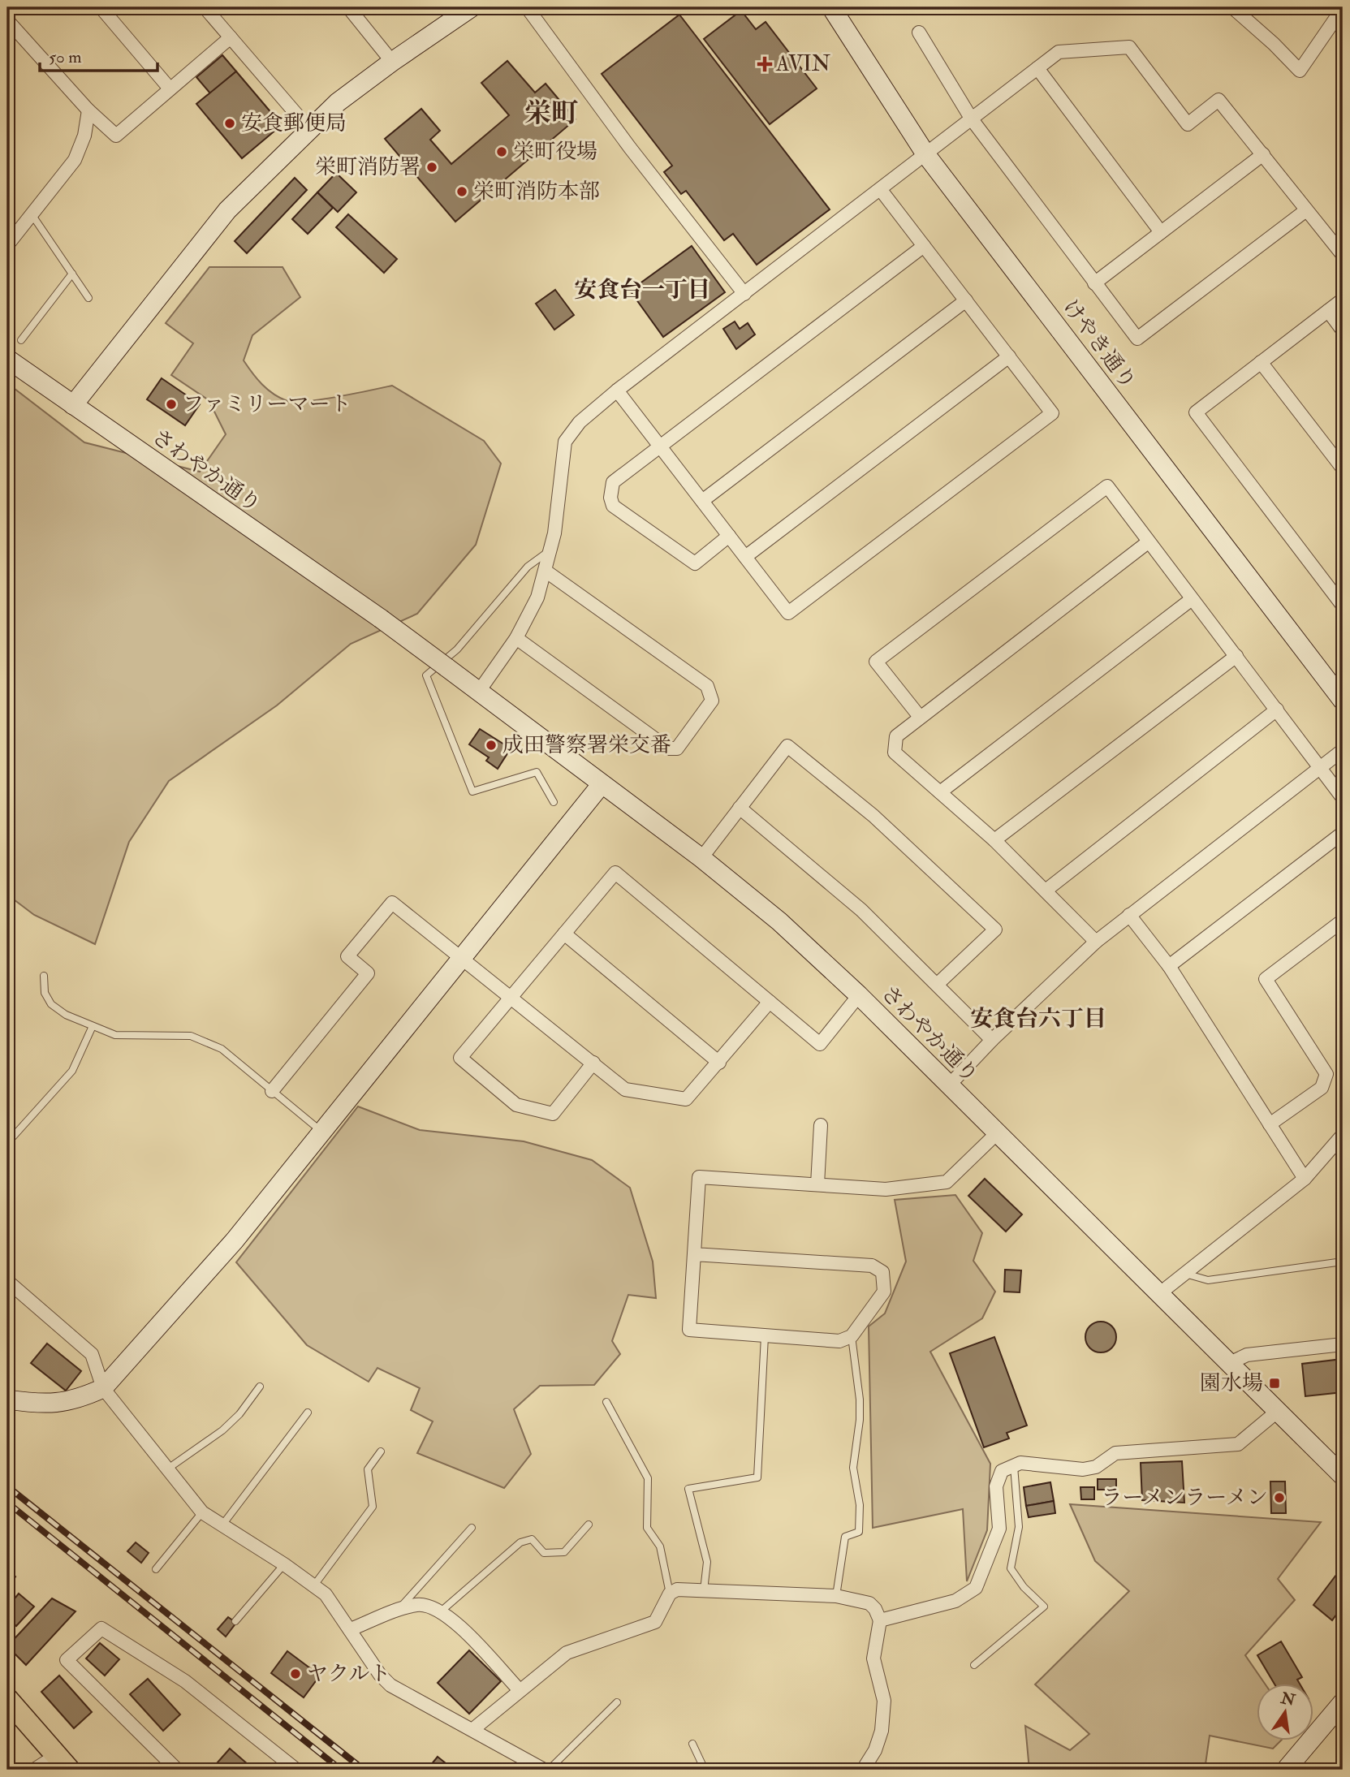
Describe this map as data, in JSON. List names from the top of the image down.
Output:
{
  "streets": {
    "street": ["けやき通り", "さわやか通り"]
  },
  "districts": ["栄町", "安食台一丁目", "安食台六丁目"],
  "places": {
    "health": ["AVIN"],
    "other": [
      "安食郵便局",
      "栄町役場",
      "栄町消防署",
      "栄町消防本部",
      "ファミリーマート",
      "成田警察署栄交番",
      "ラーメンラーメン",
      "ヤクルト"
    ],
    "transit": ["園水場"]
  },
  "scale_bar": "50 m",
  "north": "top"
}
